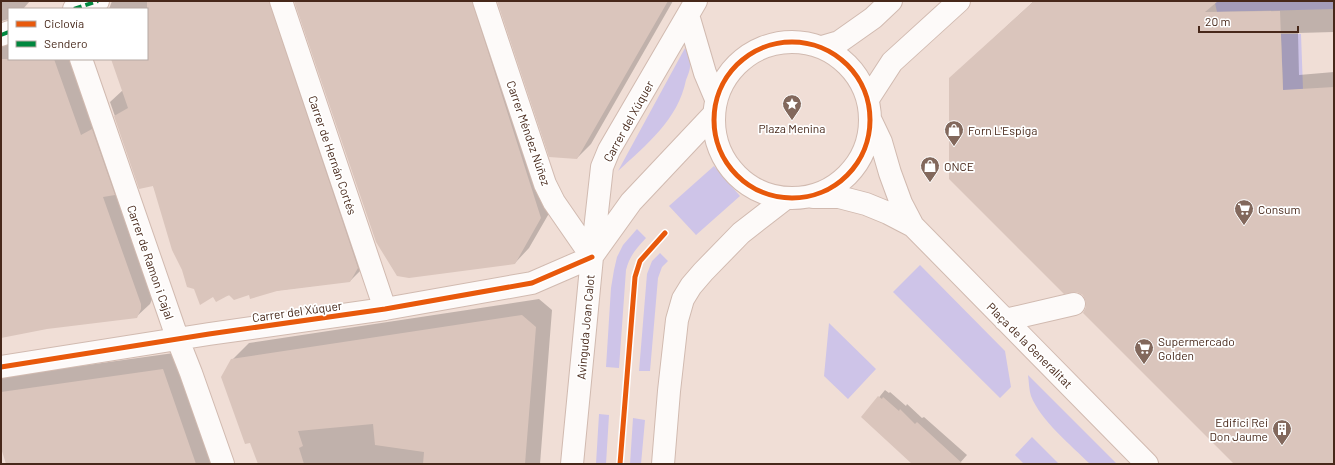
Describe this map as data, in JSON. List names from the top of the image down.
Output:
{
  "streets": {
    "street": [
      "Carrer del Xúquer",
      "Carrer Méndez Núñez",
      "Carrer de Hernán Cortés",
      "Carrer de Ramon i Cajal",
      "Avinguda Joan Calot",
      "Plaça de la Generalitat"
    ]
  },
  "crossings": [
    ["Carrer del Xúquer", "Carrer Méndez Núñez"],
    ["Carrer del Xúquer", "Carrer de Hernán Cortés"],
    ["Carrer del Xúquer", "Carrer de Ramon i Cajal"],
    ["Carrer del Xúquer", "Avinguda Joan Calot"],
    ["Carrer del Xúquer", "Plaça de la Generalitat"],
    ["Carrer Méndez Núñez", "Avinguda Joan Calot"],
    ["Avinguda Joan Calot", "Plaça de la Generalitat"]
  ],
  "places": {
    "place": ["Plaza Menina"],
    "shop": ["Forn L'Espiga", "ONCE"],
    "supermarket": ["Consum", "Supermercado Golden"],
    "building": ["Edifici Rei Don Jaume"]
  },
  "legend": ["Ciclovía", "Sendero"],
  "scale_bar": "20 m"
}
